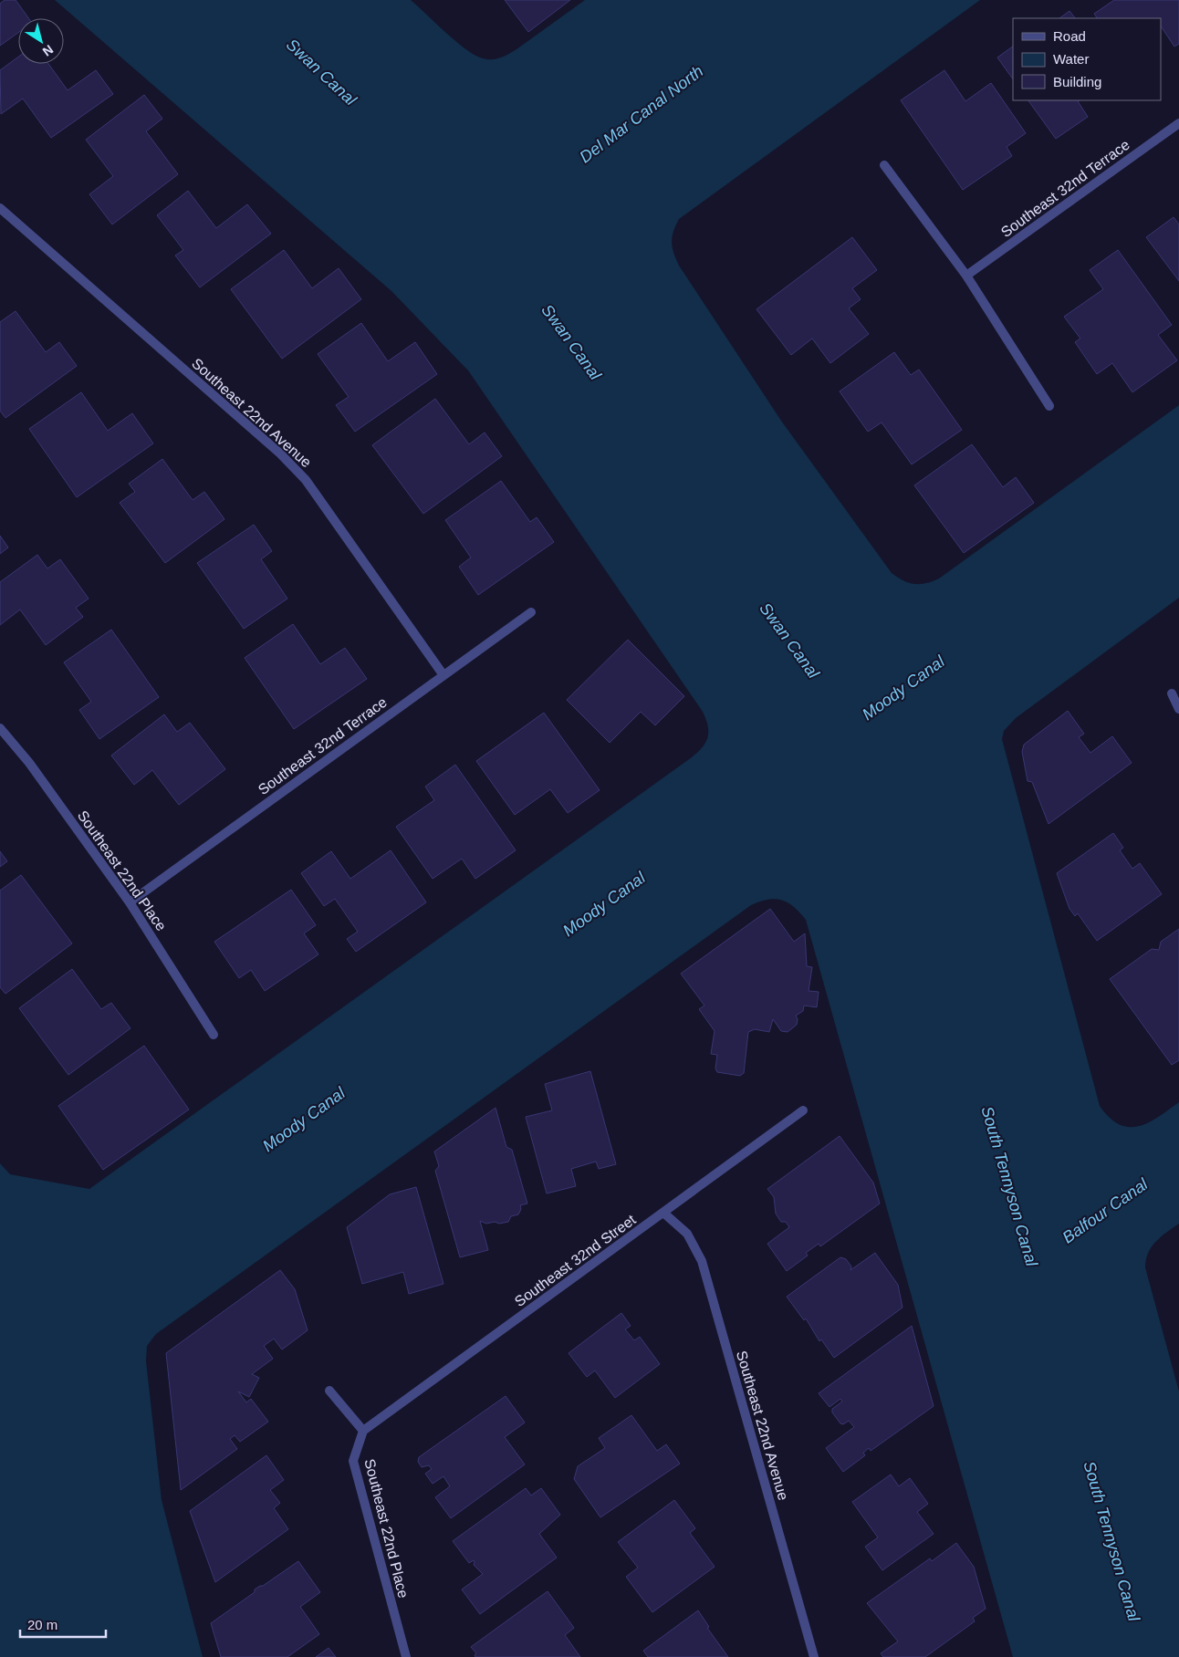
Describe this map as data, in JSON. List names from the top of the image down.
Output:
{
  "streets": {
    "street": [
      "Southeast 32nd Terrace",
      "Southeast 22nd Avenue",
      "Southeast 22nd Place",
      "Southeast 32nd Street"
    ]
  },
  "crossings": [
    ["Southeast 32nd Terrace", "Southeast 22nd Avenue"],
    ["Southeast 32nd Terrace", "Southeast 22nd Place"],
    ["Southeast 22nd Avenue", "Southeast 32nd Street"],
    ["Southeast 22nd Place", "Southeast 32nd Street"]
  ],
  "water": [
    "Swan Canal",
    "Del Mar Canal North",
    "Moody Canal",
    "South Tennyson Canal",
    "Balfour Canal"
  ],
  "legend": ["Road", "Water", "Building"],
  "scale_bar": "20 m",
  "north": "bottom right"
}
